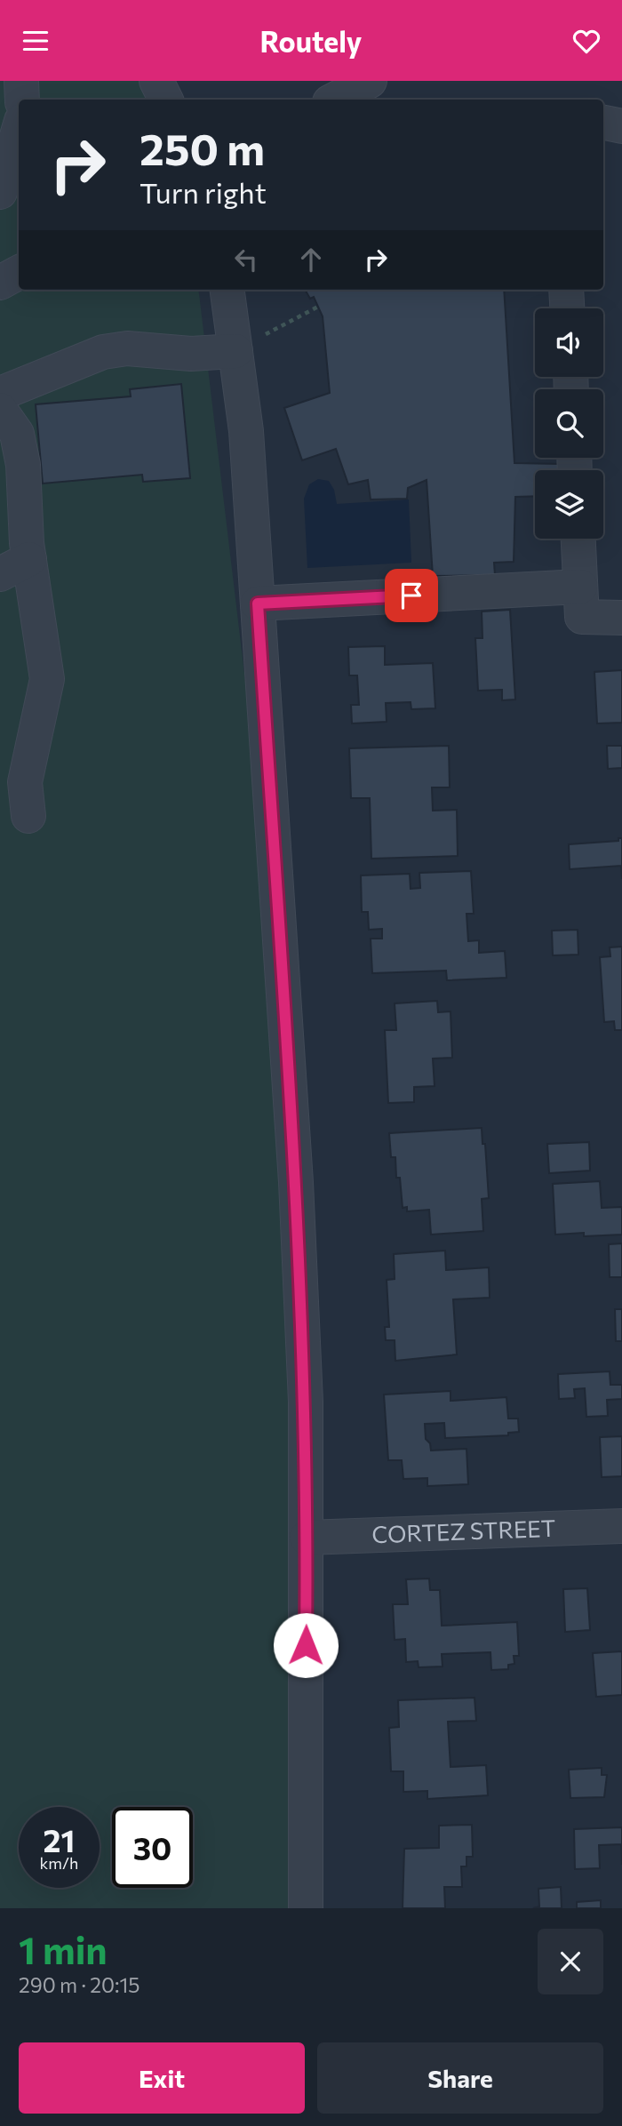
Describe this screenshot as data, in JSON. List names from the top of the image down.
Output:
{
  "streets": {
    "street": ["CORTEZ STREET"]
  },
  "page": {
    "header": "Routely",
    "turn": ["250 m", "Turn right"],
    "speed": "21 km/h",
    "limit": "30",
    "heading": ["1 min", "290 m · 20:15"],
    "buttons": ["Exit", "Share"]
  }
}
